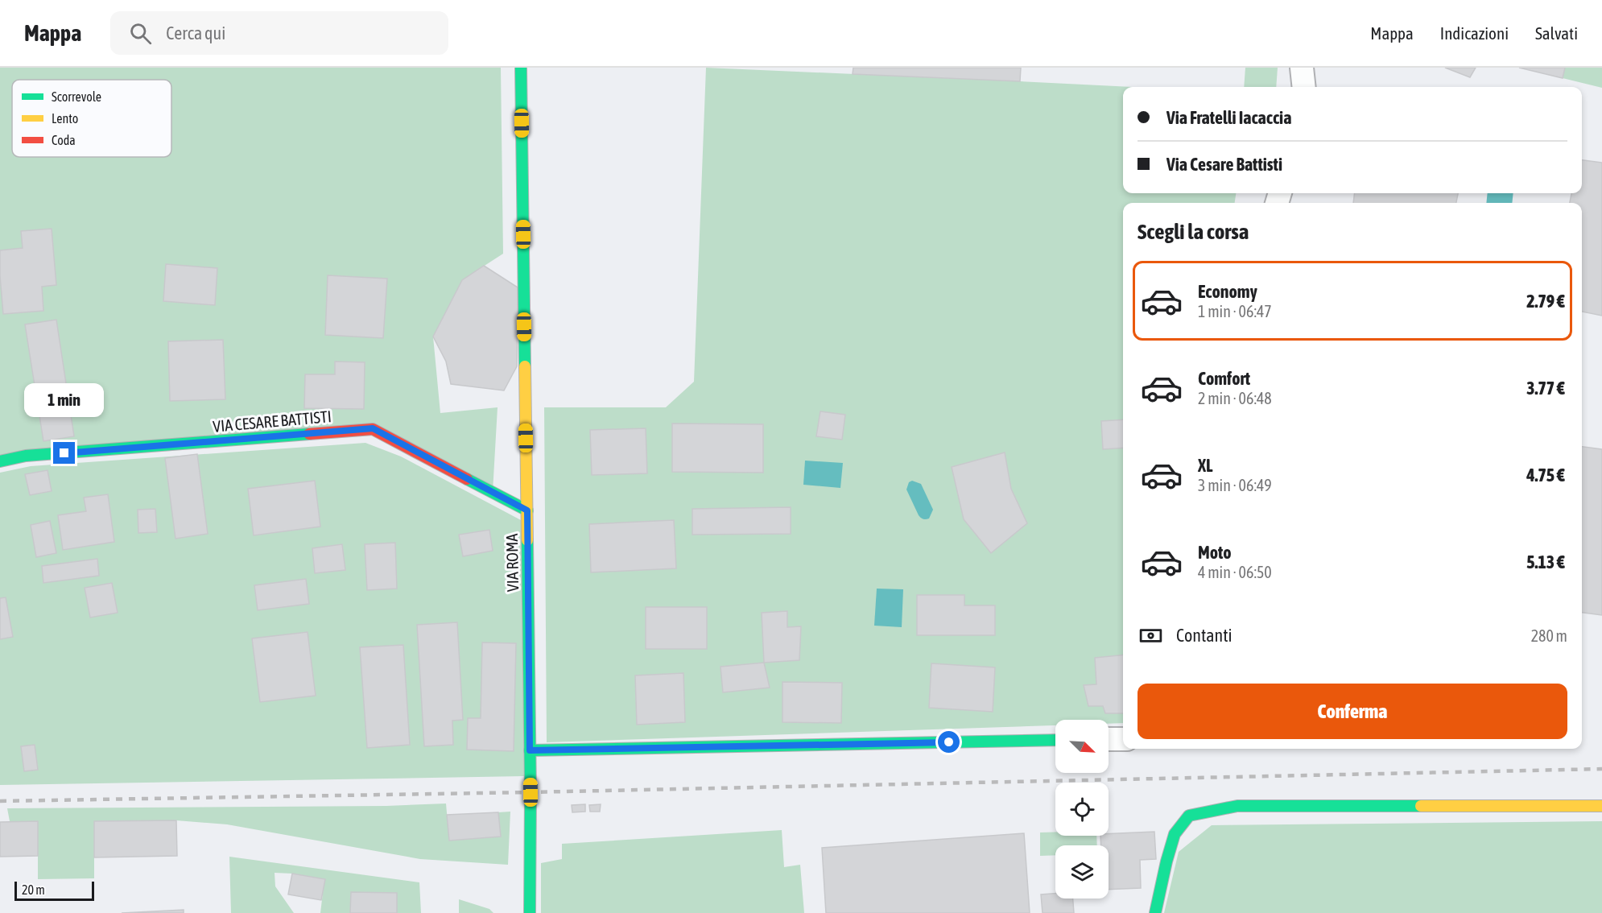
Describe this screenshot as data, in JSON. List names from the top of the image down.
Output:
{
  "streets": {
    "street": ["VIA CESARE BATTISTI", "VIA ROMA"]
  },
  "crossings": [
    ["VIA CESARE BATTISTI", "VIA ROMA"]
  ],
  "legend": ["Scorrevole", "Lento", "Coda"],
  "scale_bar": "20 m",
  "north": "bottom right",
  "page": {
    "header": "Mappa",
    "search": "Cerca qui",
    "nav": ["Mappa", "Indicazioni", "Salvati"],
    "banner": ["Via Fratelli Iacaccia", "Via Cesare Battisti"],
    "heading": "Scegli la corsa",
    "list": [
      {
        "name": "Economy",
        "note": "1 min · 06:47",
        "value": "2.79 €"
      },
      {
        "name": "Comfort",
        "note": "2 min · 06:48",
        "value": "3.77 €"
      },
      {
        "name": "XL",
        "note": "3 min · 06:49",
        "value": "4.75 €"
      },
      {
        "name": "Moto",
        "note": "4 min · 06:50",
        "value": "5.13 €"
      }
    ],
    "bubble": "1 min",
    "pay": ["Contanti", "280 m"],
    "buttons": "Conferma",
    "scale": "20 m"
  }
}
